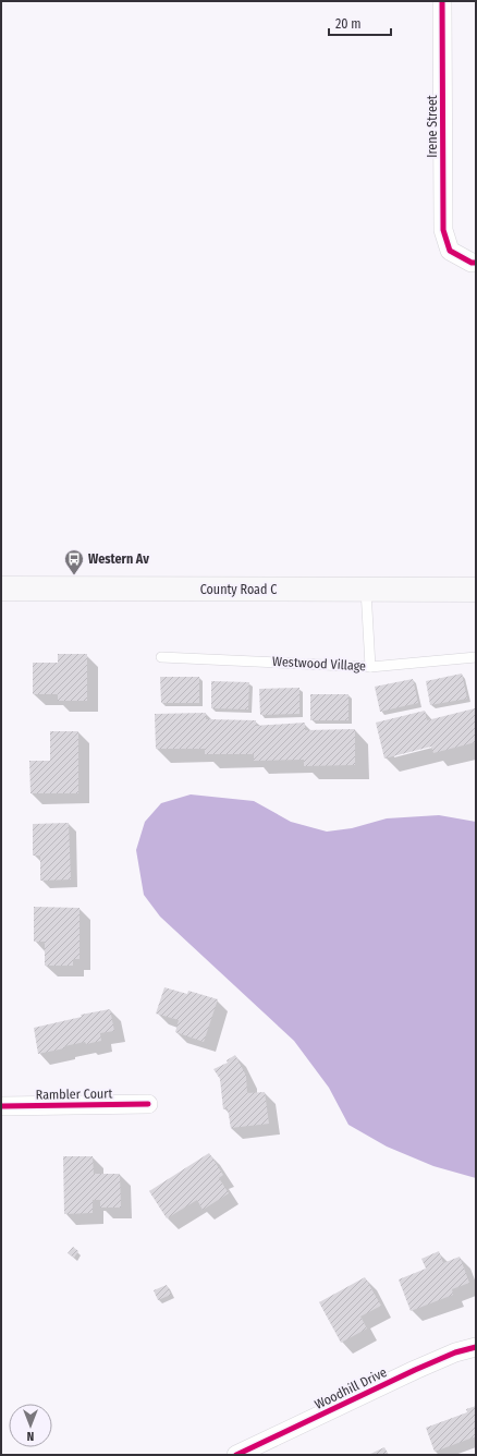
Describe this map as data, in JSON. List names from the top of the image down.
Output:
{
  "streets": {
    "main road": ["County Road C"],
    "street": ["Irene Street", "Rambler Court", "Woodhill Drive"],
    "lane": ["Westwood Village"]
  },
  "places": {
    "bus stop": ["Western Av"]
  },
  "scale_bar": "20 m",
  "north": "bottom"
}
